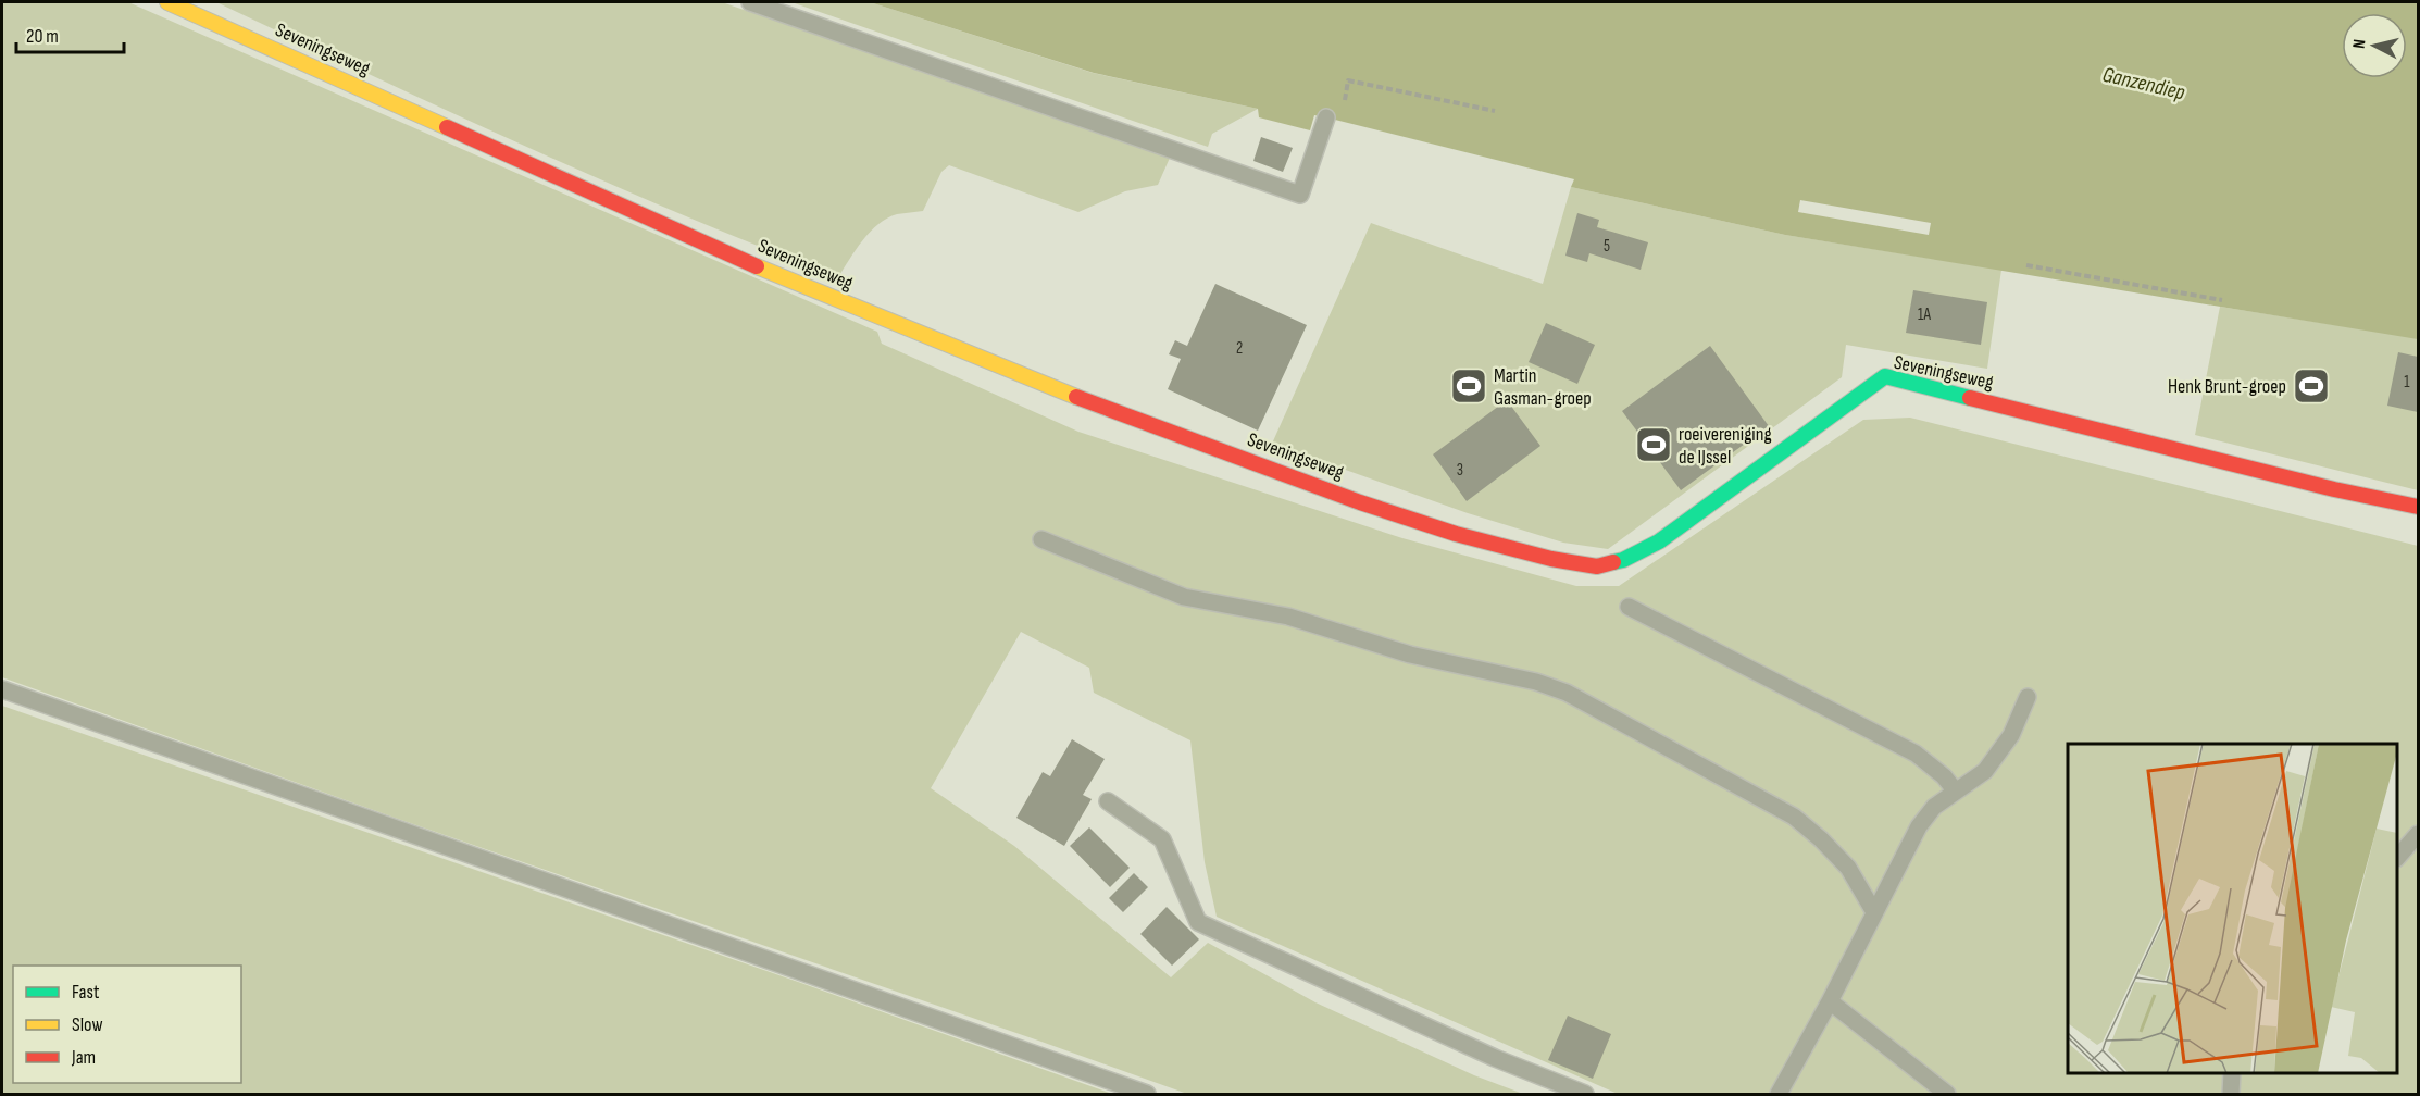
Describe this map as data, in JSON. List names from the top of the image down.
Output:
{
  "streets": {
    "street": ["Seveningseweg"]
  },
  "water": ["Ganzendiep"],
  "places": {
    "sports": ["Martin Gasman-groep", "Henk Brunt-groep", "roeivereniging de IJssel"]
  },
  "house_numbers": [
    "5",
    "1A",
    "2",
    "1",
    "3"
  ],
  "legend": ["Fast", "Slow", "Jam"],
  "scale_bar": "20 m",
  "north": "left"
}
